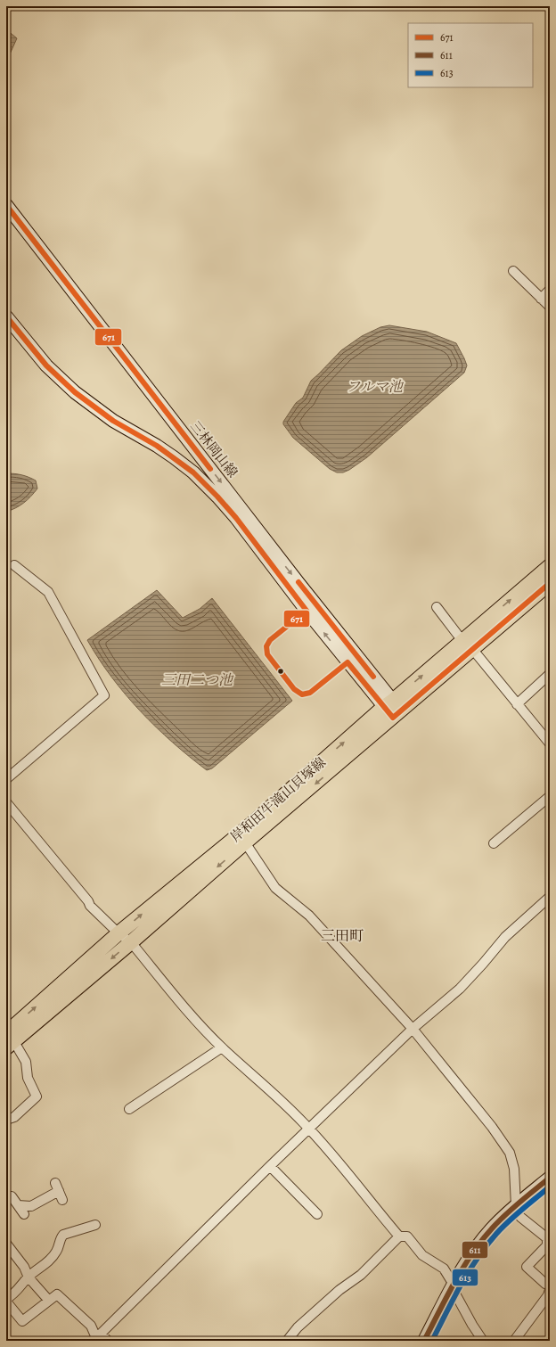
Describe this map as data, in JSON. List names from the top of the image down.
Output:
{
  "streets": {
    "main road": ["三林岡山線", "岸和田牛滝山貝塚線"]
  },
  "crossings": [
    ["三林岡山線", "岸和田牛滝山貝塚線"]
  ],
  "districts": ["三田町"],
  "water": ["フルマ池", "三田二つ池"],
  "lines": ["transit line 671", "transit line 611", "transit line 613"],
  "legend": ["671", "611", "613"]
}
